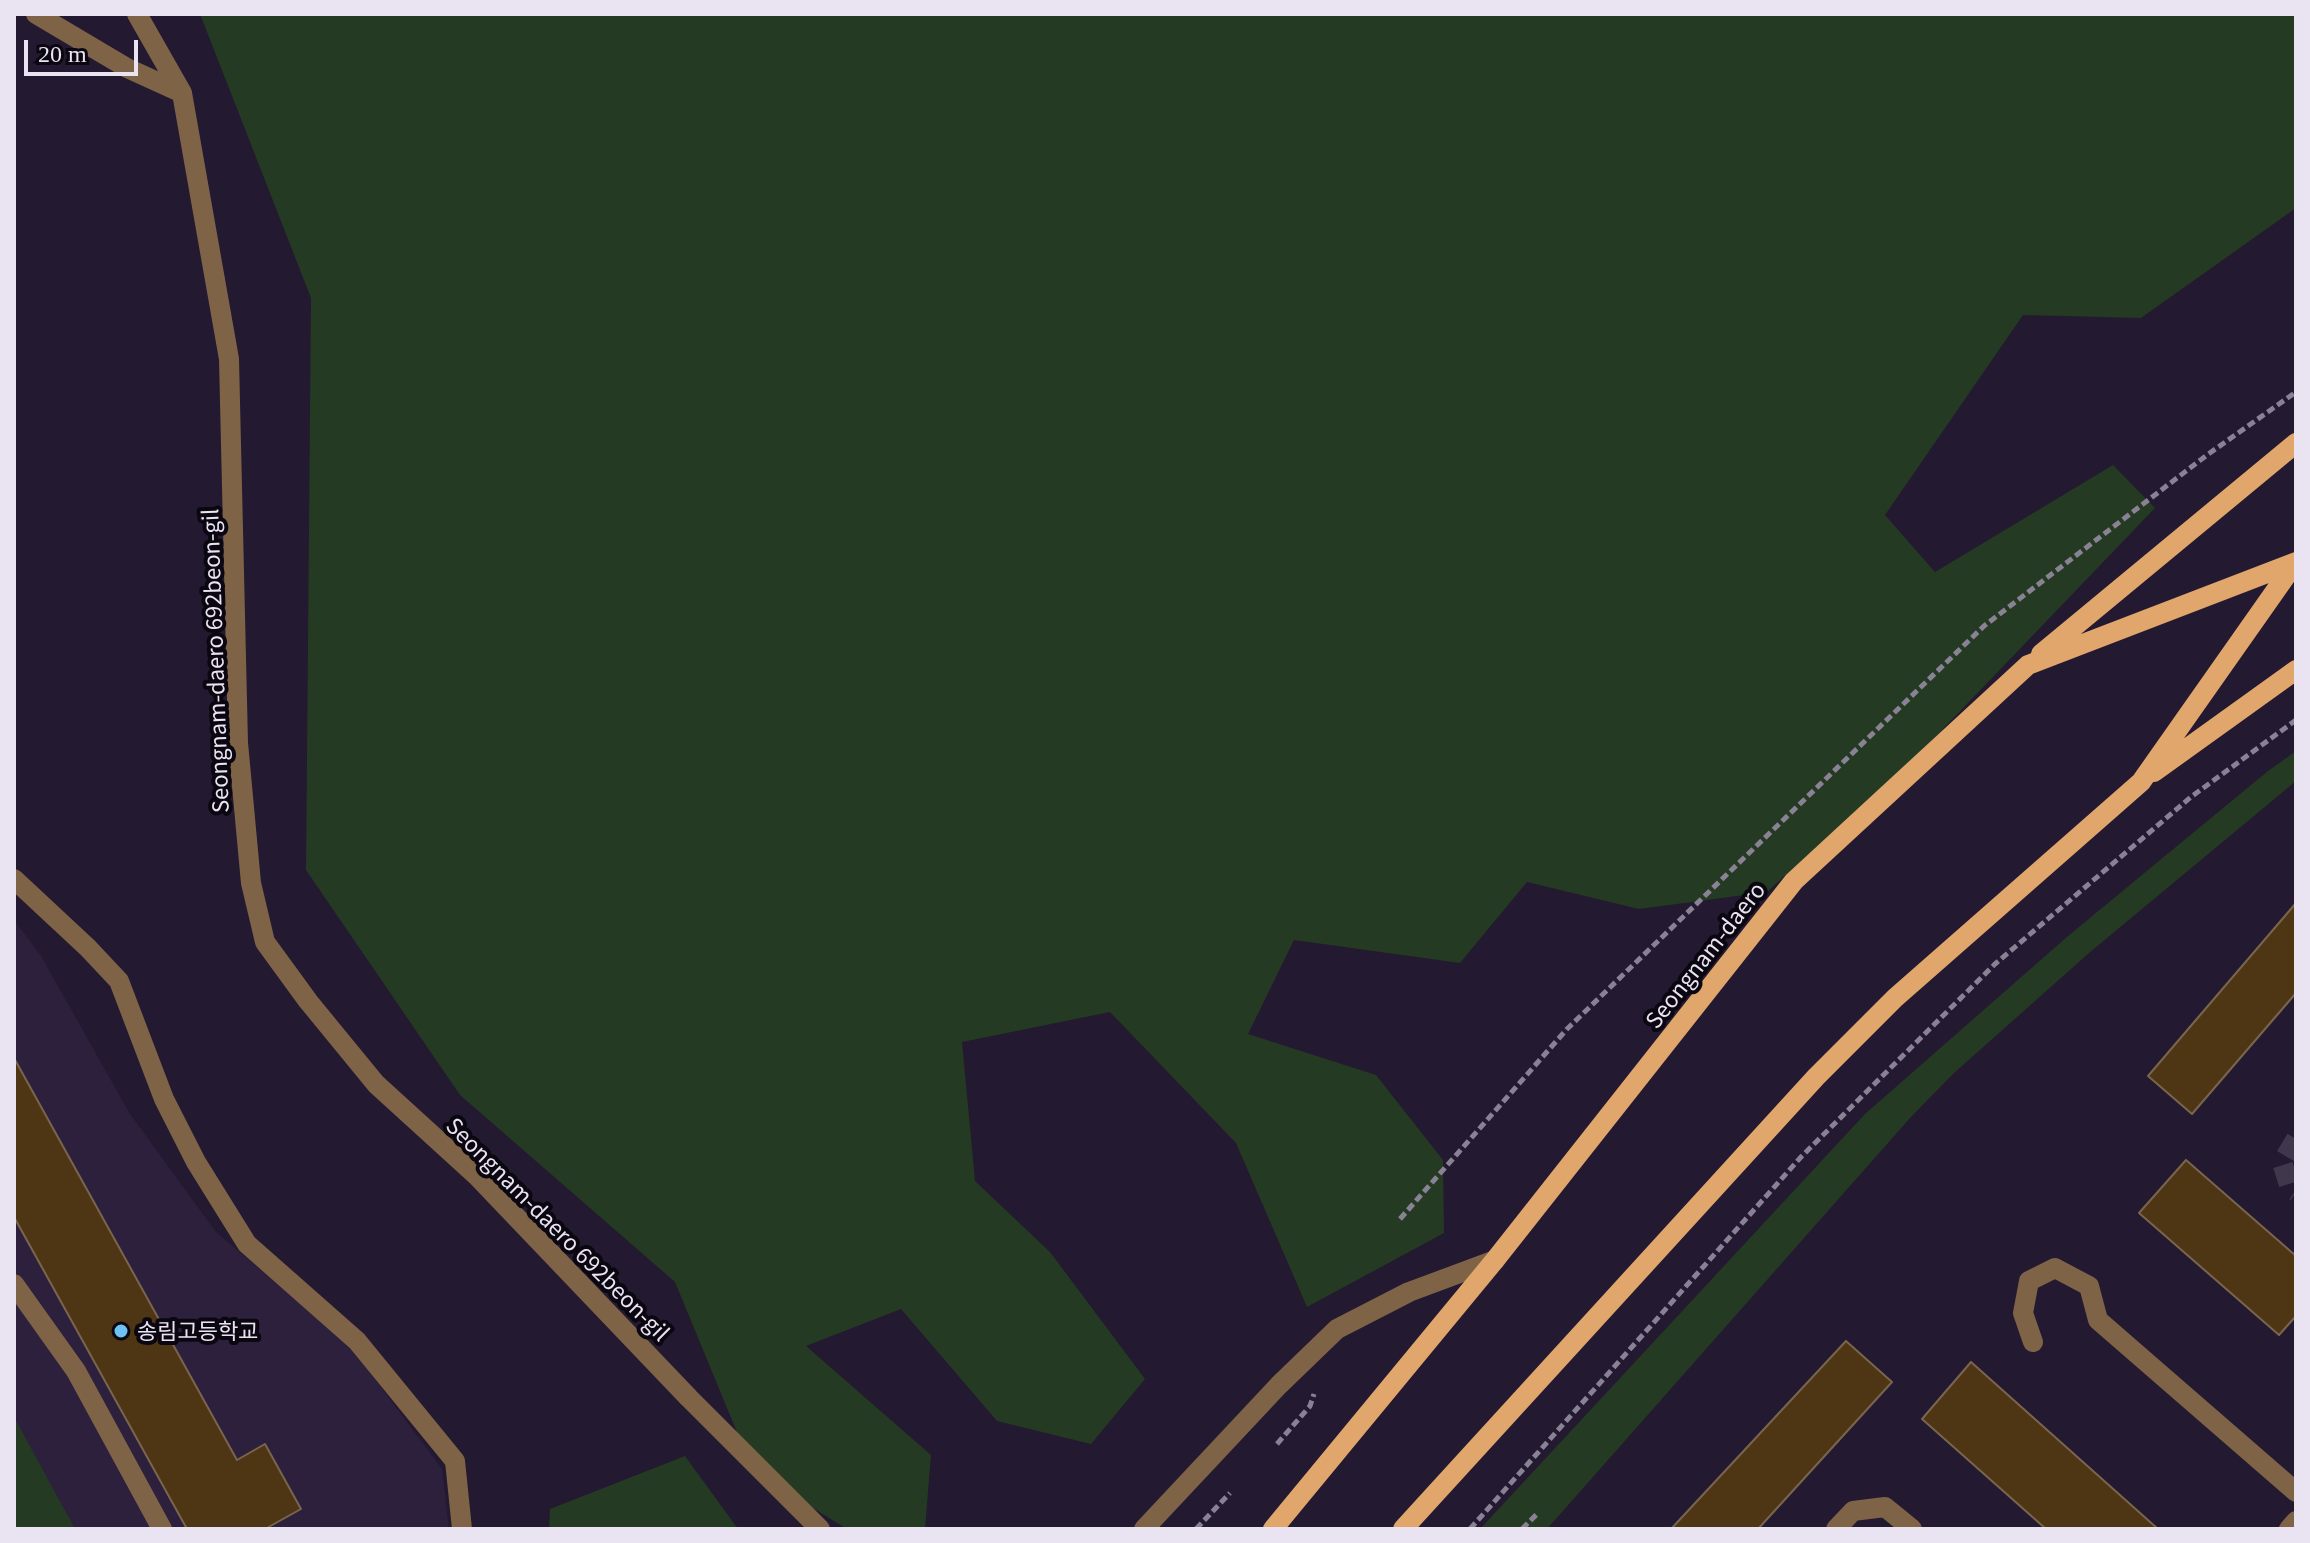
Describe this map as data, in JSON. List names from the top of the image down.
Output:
{
  "streets": {
    "main road": ["Seongnam-daero"],
    "street": ["Seongnam-daero 692beon-gil"]
  },
  "places": ["송림고등학교"],
  "scale_bar": "20 m"
}
